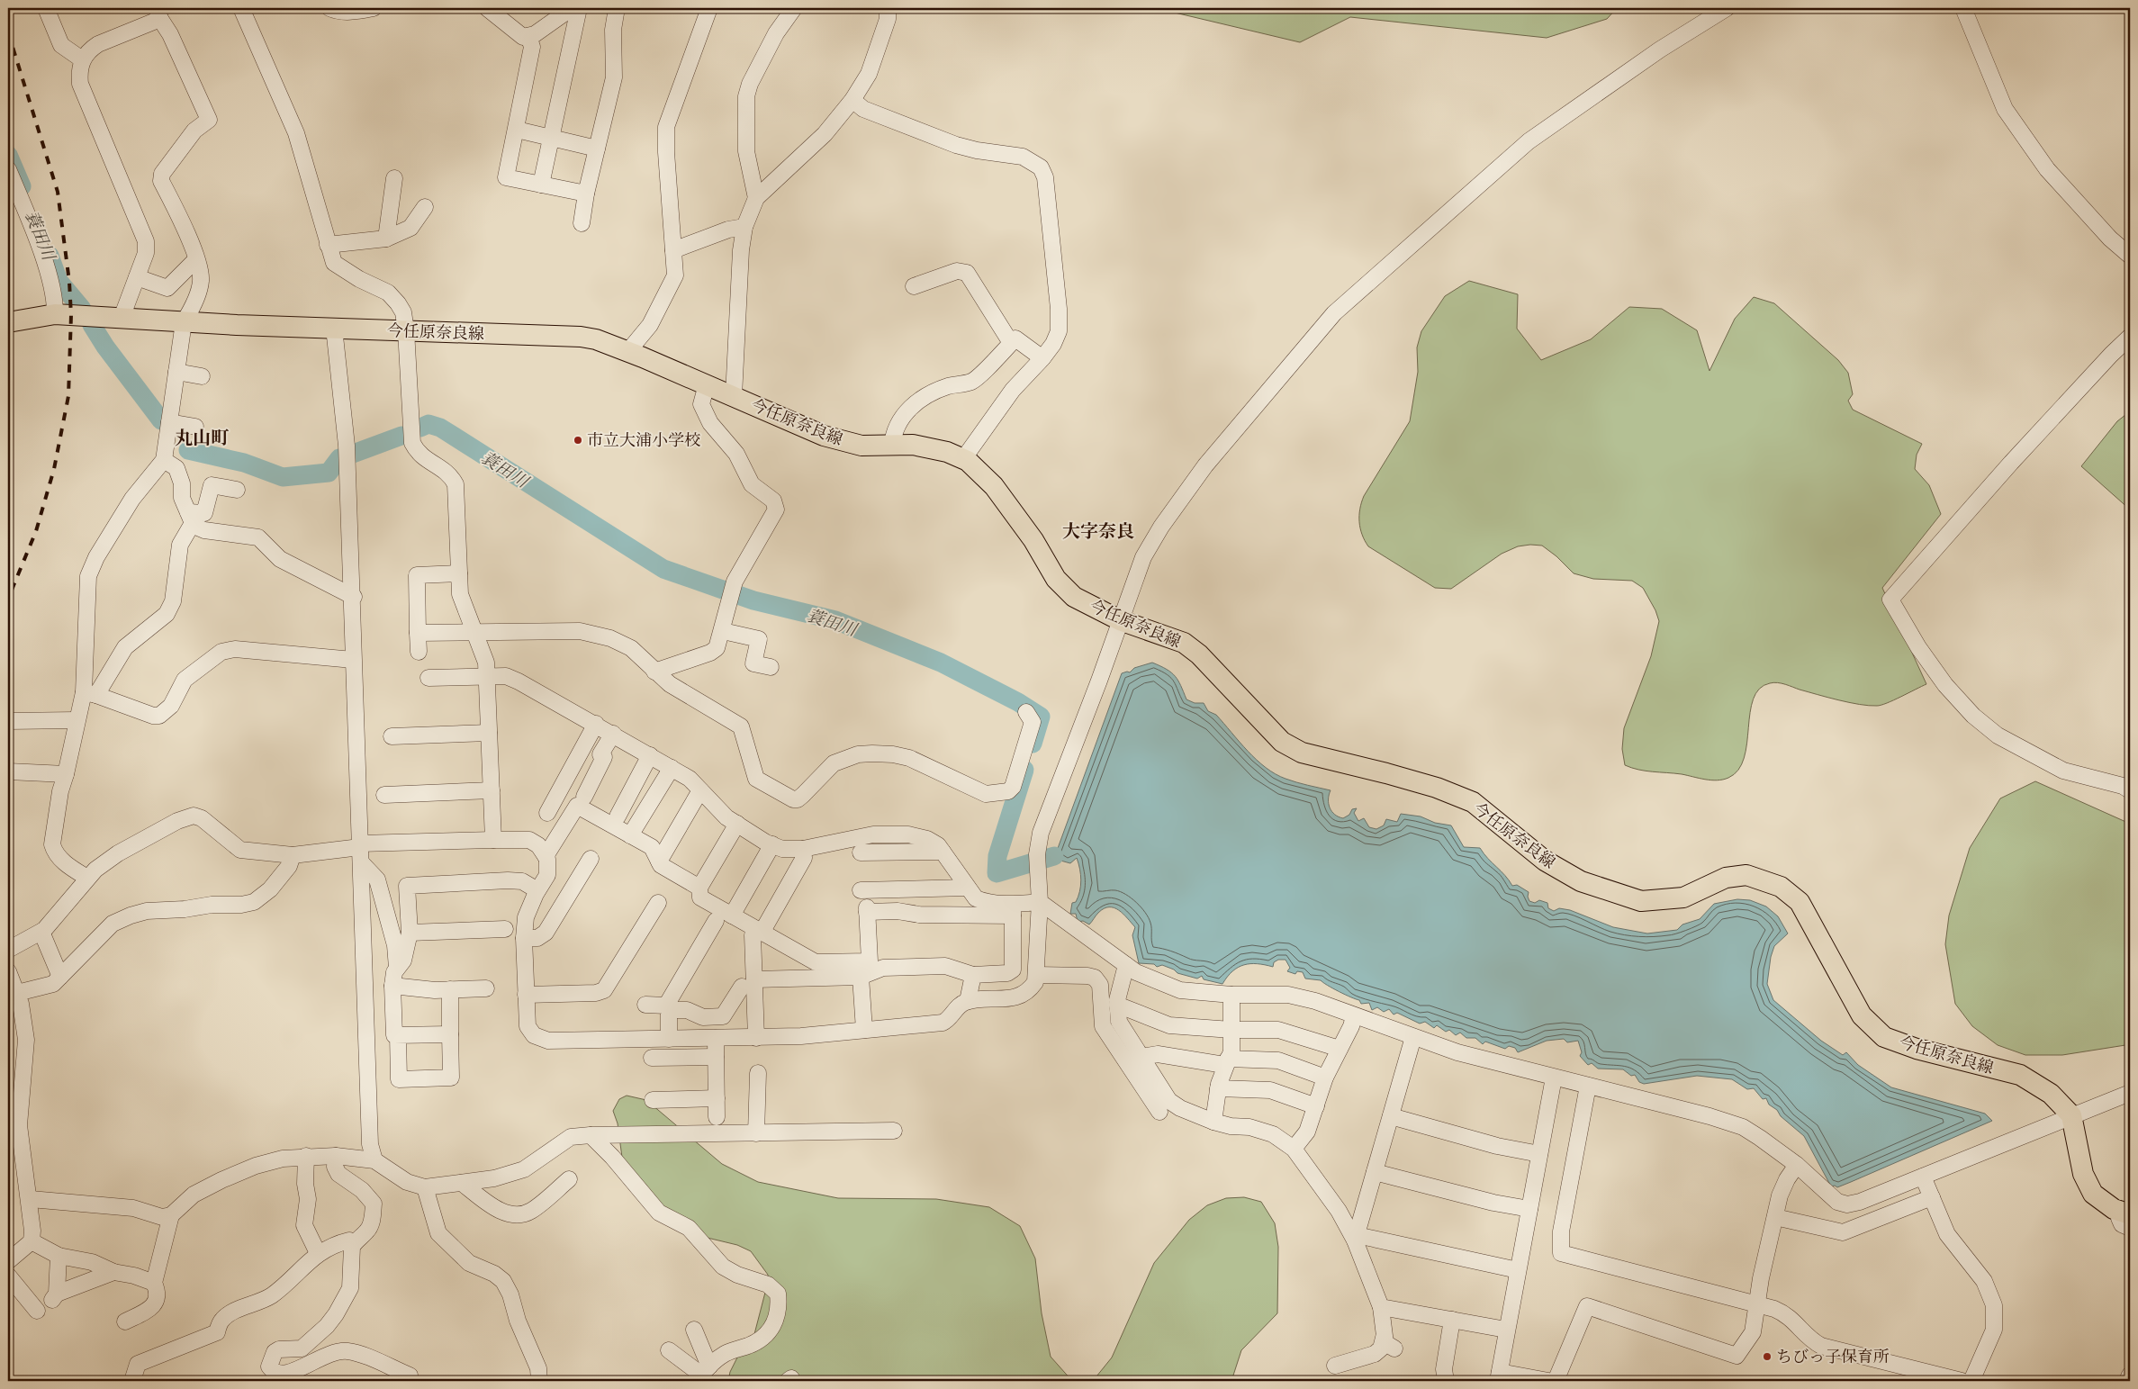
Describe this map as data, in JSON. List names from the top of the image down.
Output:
{
  "streets": {
    "main road": ["今任原奈良線"]
  },
  "districts": ["丸山町", "大字奈良"],
  "water": ["蓑田川"],
  "places": ["市立大浦小学校", "ちびっ子保育所"]
}
